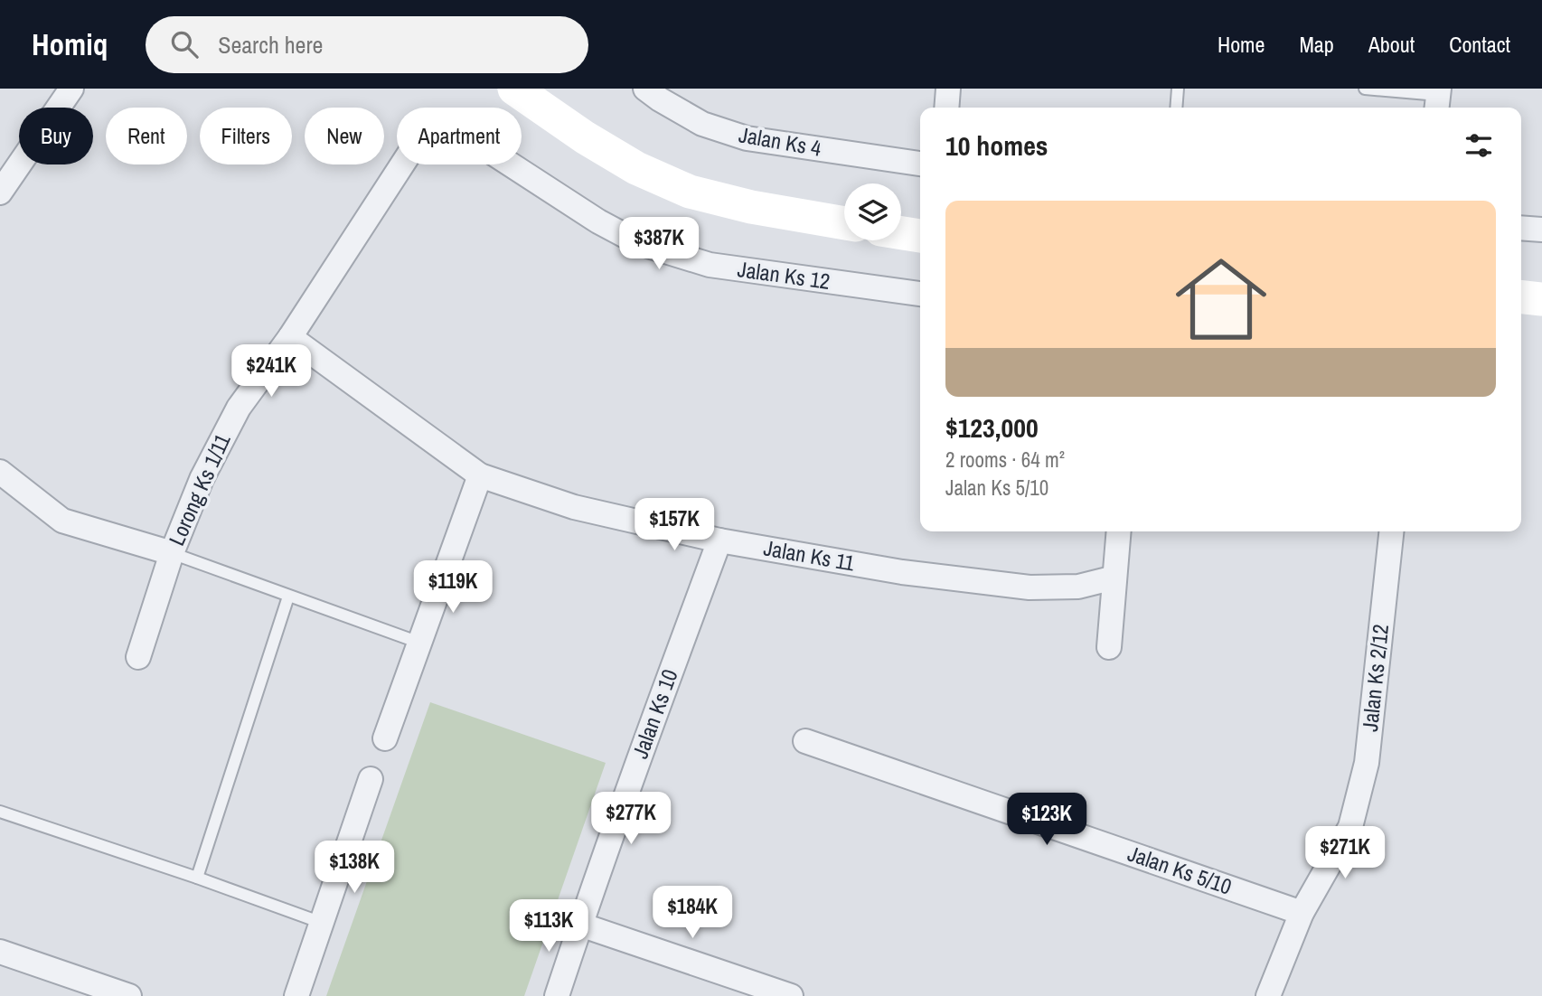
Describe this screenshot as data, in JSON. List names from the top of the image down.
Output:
{
  "streets": {
    "street": [
      "Jalan Ks 4",
      "Jalan Ks 12",
      "Lorong Ks 1/11",
      "Jalan Ks 11",
      "Jalan Ks 2/12",
      "Jalan Ks 10",
      "Jalan Ks 5/10"
    ]
  },
  "crossings": [
    ["Lorong Ks 1/11", "Jalan Ks 11"],
    ["Jalan Ks 11", "Jalan Ks 10"],
    ["Jalan Ks 2/12", "Jalan Ks 5/10"]
  ],
  "page": {
    "header": "Homiq",
    "search": "Search here",
    "nav": [
      "Home",
      "Map",
      "About",
      "Contact"
    ],
    "chip": [
      "Buy",
      "Rent",
      "Filters",
      "New",
      "Apartment"
    ],
    "heading": "10 homes",
    "list": [
      {
        "name": "$123,000",
        "note": "2 rooms · 64 m² · Jalan Ks 5/10"
      }
    ],
    "price": [
      "$387K",
      "$241K",
      "$157K",
      "$119K",
      "$277K",
      "$123K",
      "$271K",
      "$138K",
      "$184K",
      "$113K"
    ]
  }
}
